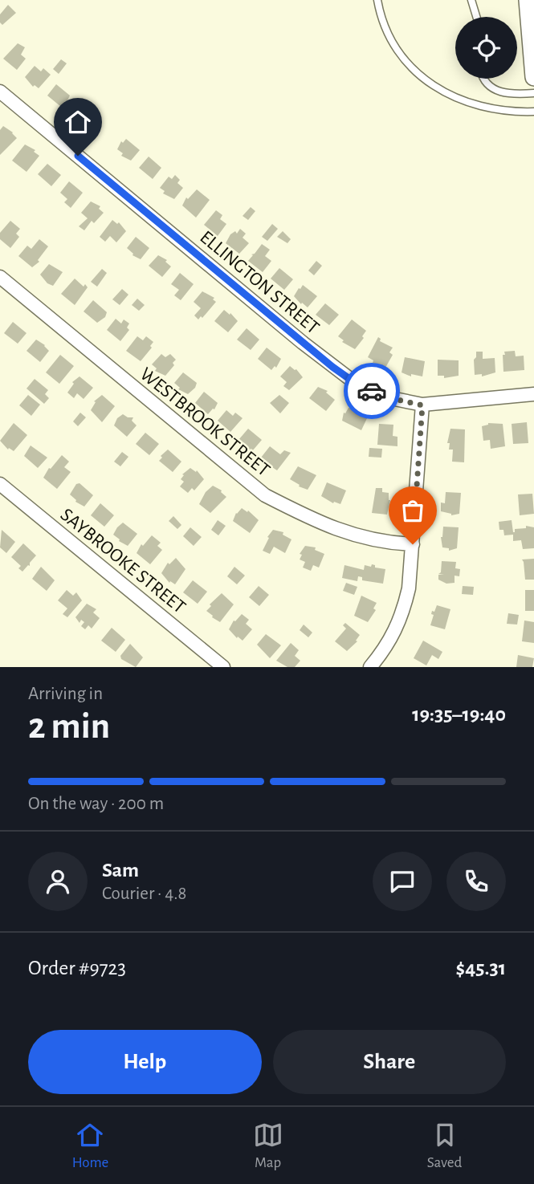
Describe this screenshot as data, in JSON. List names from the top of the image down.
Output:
{
  "streets": {
    "street": ["ELLINGTON STREET", "WESTBROOK STREET", "SAYBROOKE STREET"]
  },
  "page": {
    "heading": ["2 min", "Arriving in", "19:35–19:40"],
    "panel": [
      "Sam",
      "Courier · 4.8",
      "Order #9723",
      "$45.31"
    ],
    "bar": "On the way · 200 m",
    "buttons": ["Help", "Share"],
    "tabs": ["Home", "Map", "Saved"]
  }
}
